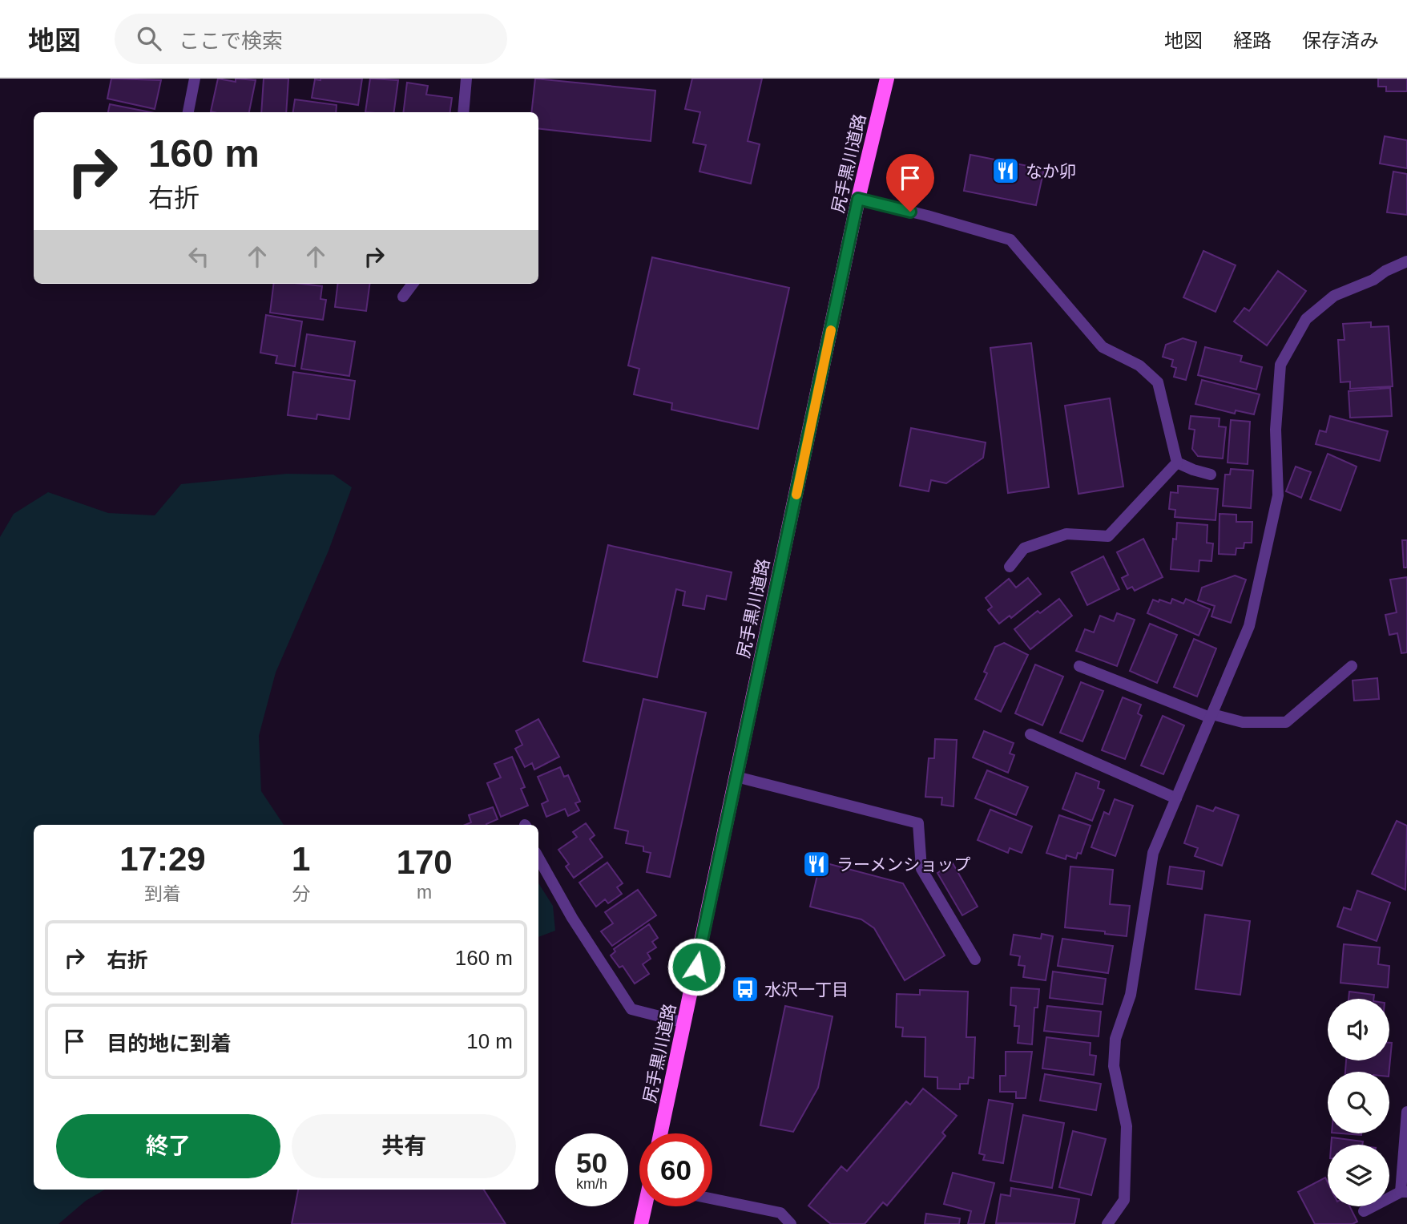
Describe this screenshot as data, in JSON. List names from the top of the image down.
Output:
{
  "streets": {
    "main road": ["尻手黒川道路"]
  },
  "places": {
    "restaurant": ["なか卯", "ラーメンショップ"],
    "bus stop": ["水沢一丁目"]
  },
  "page": {
    "header": "地図",
    "search": "ここで検索",
    "nav": ["地図", "経路", "保存済み"],
    "turn": ["160 m", "右折"],
    "eta": [
      "17:29",
      "到着",
      "1",
      "分",
      "170",
      "m"
    ],
    "list": [
      {
        "name": "右折",
        "value": "160 m"
      },
      {
        "name": "目的地に到着",
        "value": "10 m"
      }
    ],
    "buttons": ["終了", "共有"],
    "speed": "50 km/h",
    "limit": "60"
  }
}
